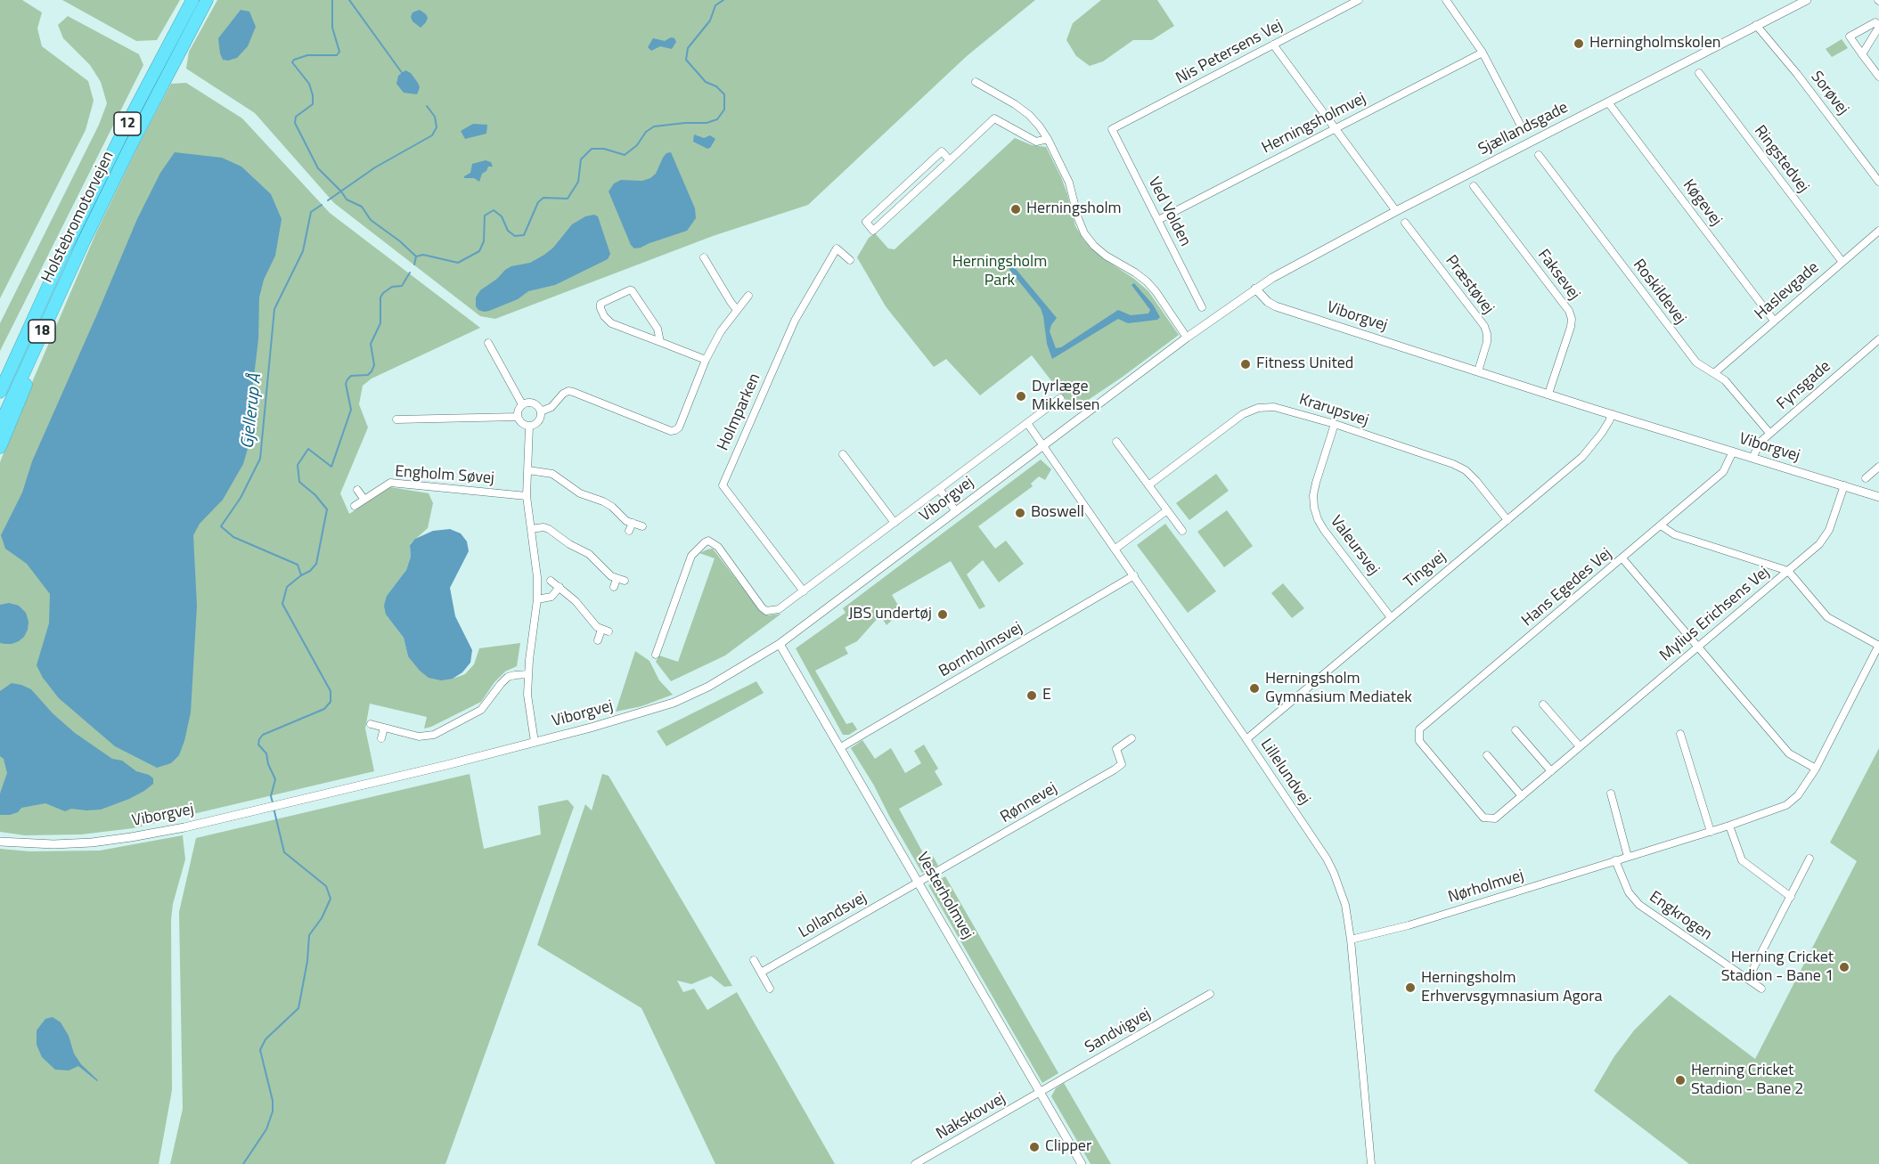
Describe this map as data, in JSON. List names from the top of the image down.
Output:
{
  "streets": {
    "highway": ["12", "Holstebromotorvejen", "18"],
    "street": [
      "Nis Petersens Vej",
      "Sorøvej",
      "Herningsholmvej",
      "Sjællandsgade",
      "Ringstedvej",
      "Køgevej",
      "Ved Volden",
      "Faksevej",
      "Præstøvej",
      "Haslevgade",
      "Roskildevej",
      "Viborgvej",
      "Fynsgade",
      "Krarupsvej",
      "Holmparken",
      "Engholm Søvej",
      "Valeursvej",
      "Tingvej",
      "Hans Egedes Vej",
      "Mylius Erichsens Vej",
      "Bornholmsvej",
      "Lillelundvej",
      "Rønnevej",
      "Nørholmvej",
      "Vesterholmvej",
      "Lollandsvej",
      "Engkrogen",
      "Sandvigvej",
      "Nakskovvej"
    ]
  },
  "crossings": [
    ["Nis Petersens Vej", "Ved Volden"],
    ["Sorøvej", "Sjællandsgade"],
    ["12", "Holstebromotorvejen"],
    ["Herningsholmvej", "Ved Volden"],
    ["Sjællandsgade", "Køgevej"],
    ["Sjællandsgade", "Viborgvej"],
    ["Ringstedvej", "Haslevgade"],
    ["Køgevej", "Haslevgade"],
    ["Faksevej", "Viborgvej"],
    ["Præstøvej", "Viborgvej"],
    ["Haslevgade", "Roskildevej"],
    ["Roskildevej", "Fynsgade"],
    ["Viborgvej", "Fynsgade"],
    ["Viborgvej", "Tingvej"],
    ["Viborgvej", "Hans Egedes Vej"],
    ["Viborgvej", "Mylius Erichsens Vej"],
    ["Viborgvej", "Lillelundvej"],
    ["Viborgvej", "Vesterholmvej"],
    ["Krarupsvej", "Valeursvej"],
    ["Krarupsvej", "Tingvej"],
    ["Valeursvej", "Tingvej"],
    ["Tingvej", "Lillelundvej"],
    ["Hans Egedes Vej", "Mylius Erichsens Vej"],
    ["Bornholmsvej", "Lillelundvej"],
    ["Bornholmsvej", "Vesterholmvej"],
    ["Lillelundvej", "Nørholmvej"],
    ["Rønnevej", "Vesterholmvej"],
    ["Rønnevej", "Lollandsvej"],
    ["Nørholmvej", "Engkrogen"],
    ["Vesterholmvej", "Lollandsvej"],
    ["Vesterholmvej", "Sandvigvej"],
    ["Vesterholmvej", "Nakskovvej"],
    ["Sandvigvej", "Nakskovvej"]
  ],
  "water": ["Gjellerup Å"],
  "parks": ["Herningsholm Park"],
  "places": [
    "Herningholmskolen",
    "Herningsholm",
    "Fitness United",
    "Dyrlæge Mikkelsen",
    "Boswell",
    "JBS undertøj",
    "Herningsholm Gymnasium Mediatek",
    "E",
    "Herning Cricket Stadion - Bane 1",
    "Herningsholm Erhvervsgymnasium Agora",
    "Herning Cricket Stadion - Bane 2",
    "Clipper"
  ]
}
